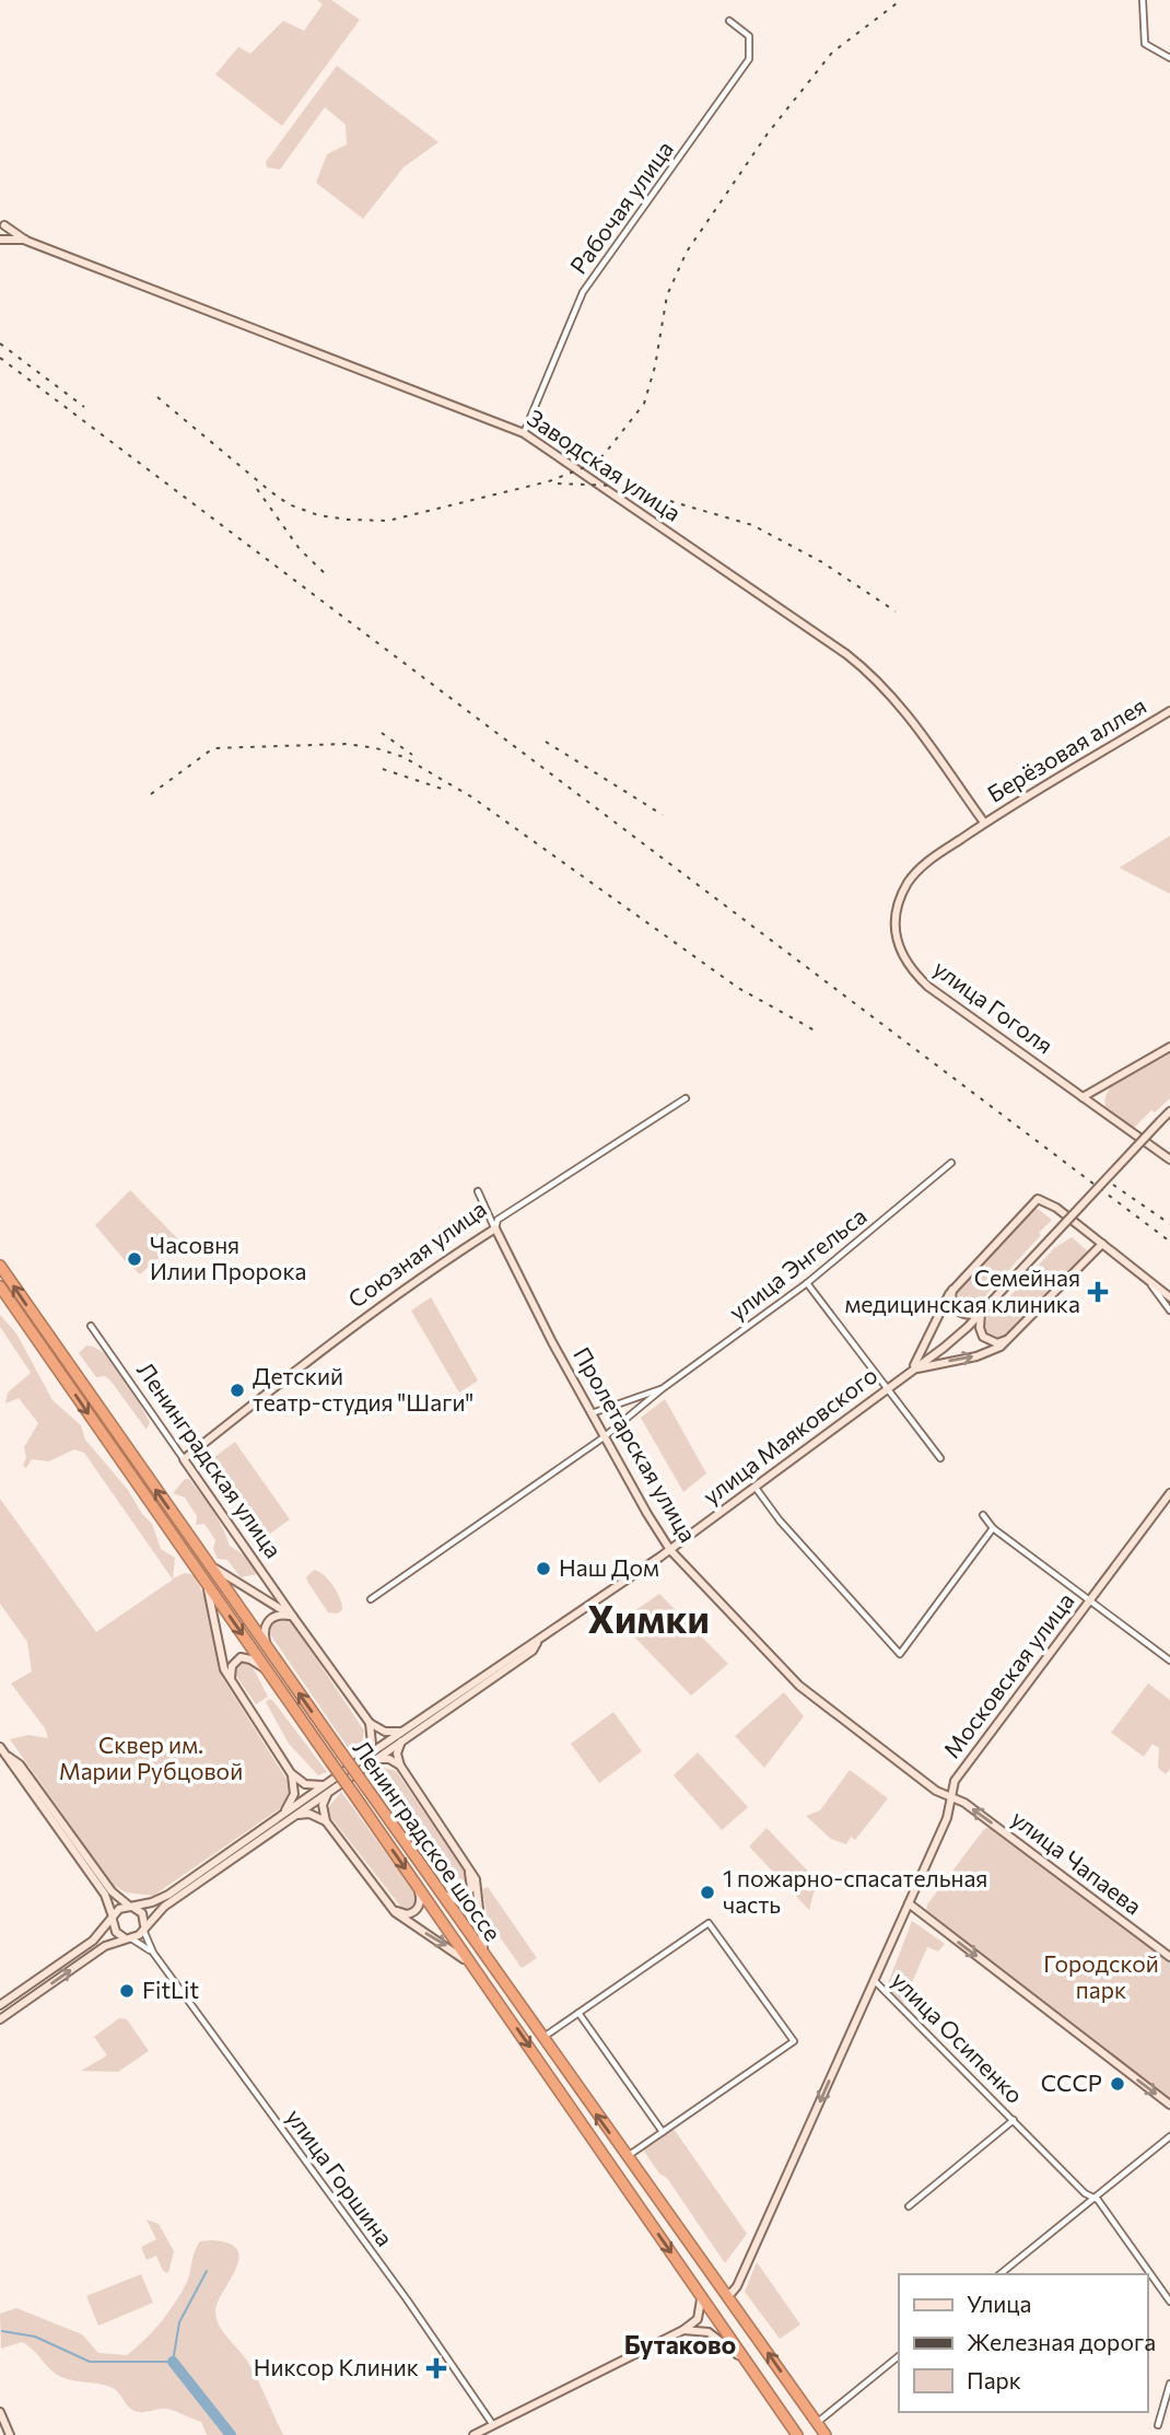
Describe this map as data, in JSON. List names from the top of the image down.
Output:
{
  "streets": {
    "highway": ["Ленинградское шоссе"],
    "street": [
      "Рабочая улица",
      "Заводская улица",
      "Берёзовая аллея",
      "улица Гоголя",
      "Союзная улица",
      "улица Энгельса",
      "улица Маяковского",
      "Пролетарская улица",
      "Ленинградская улица",
      "Московская улица",
      "улица Чапаева",
      "улица Осипенко",
      "улица Горшина"
    ]
  },
  "crossings": [
    ["Рабочая улица", "Заводская улица"],
    ["Заводская улица", "Берёзовая аллея"],
    ["Заводская улица", "улица Гоголя"],
    ["Берёзовая аллея", "улица Гоголя"],
    ["Союзная улица", "Пролетарская улица"],
    ["Союзная улица", "Ленинградская улица"],
    ["улица Энгельса", "Пролетарская улица"],
    ["улица Маяковского", "Пролетарская улица"],
    ["Пролетарская улица", "Московская улица"],
    ["Пролетарская улица", "улица Чапаева"],
    ["Московская улица", "Ленинградское шоссе"],
    ["Московская улица", "улица Чапаева"],
    ["Московская улица", "улица Осипенко"]
  ],
  "one_way": ["Московская улица", "улица Чапаева"],
  "districts": ["Химки", "Бутаково"],
  "parks": ["Сквер им. Марии Рубцовой", "Городской парк"],
  "places": {
    "other": [
      "Часовня Илии Пророка",
      "Детский театр-студия \"Шаги\"",
      "Наш Дом",
      "1 пожарно-спасательная часть",
      "FitLit",
      "СССР"
    ],
    "health": ["Семейная медицинская клиника", "Никсор Клиник"]
  },
  "legend": ["Улица", "Железная дорога", "Парк"]
}
